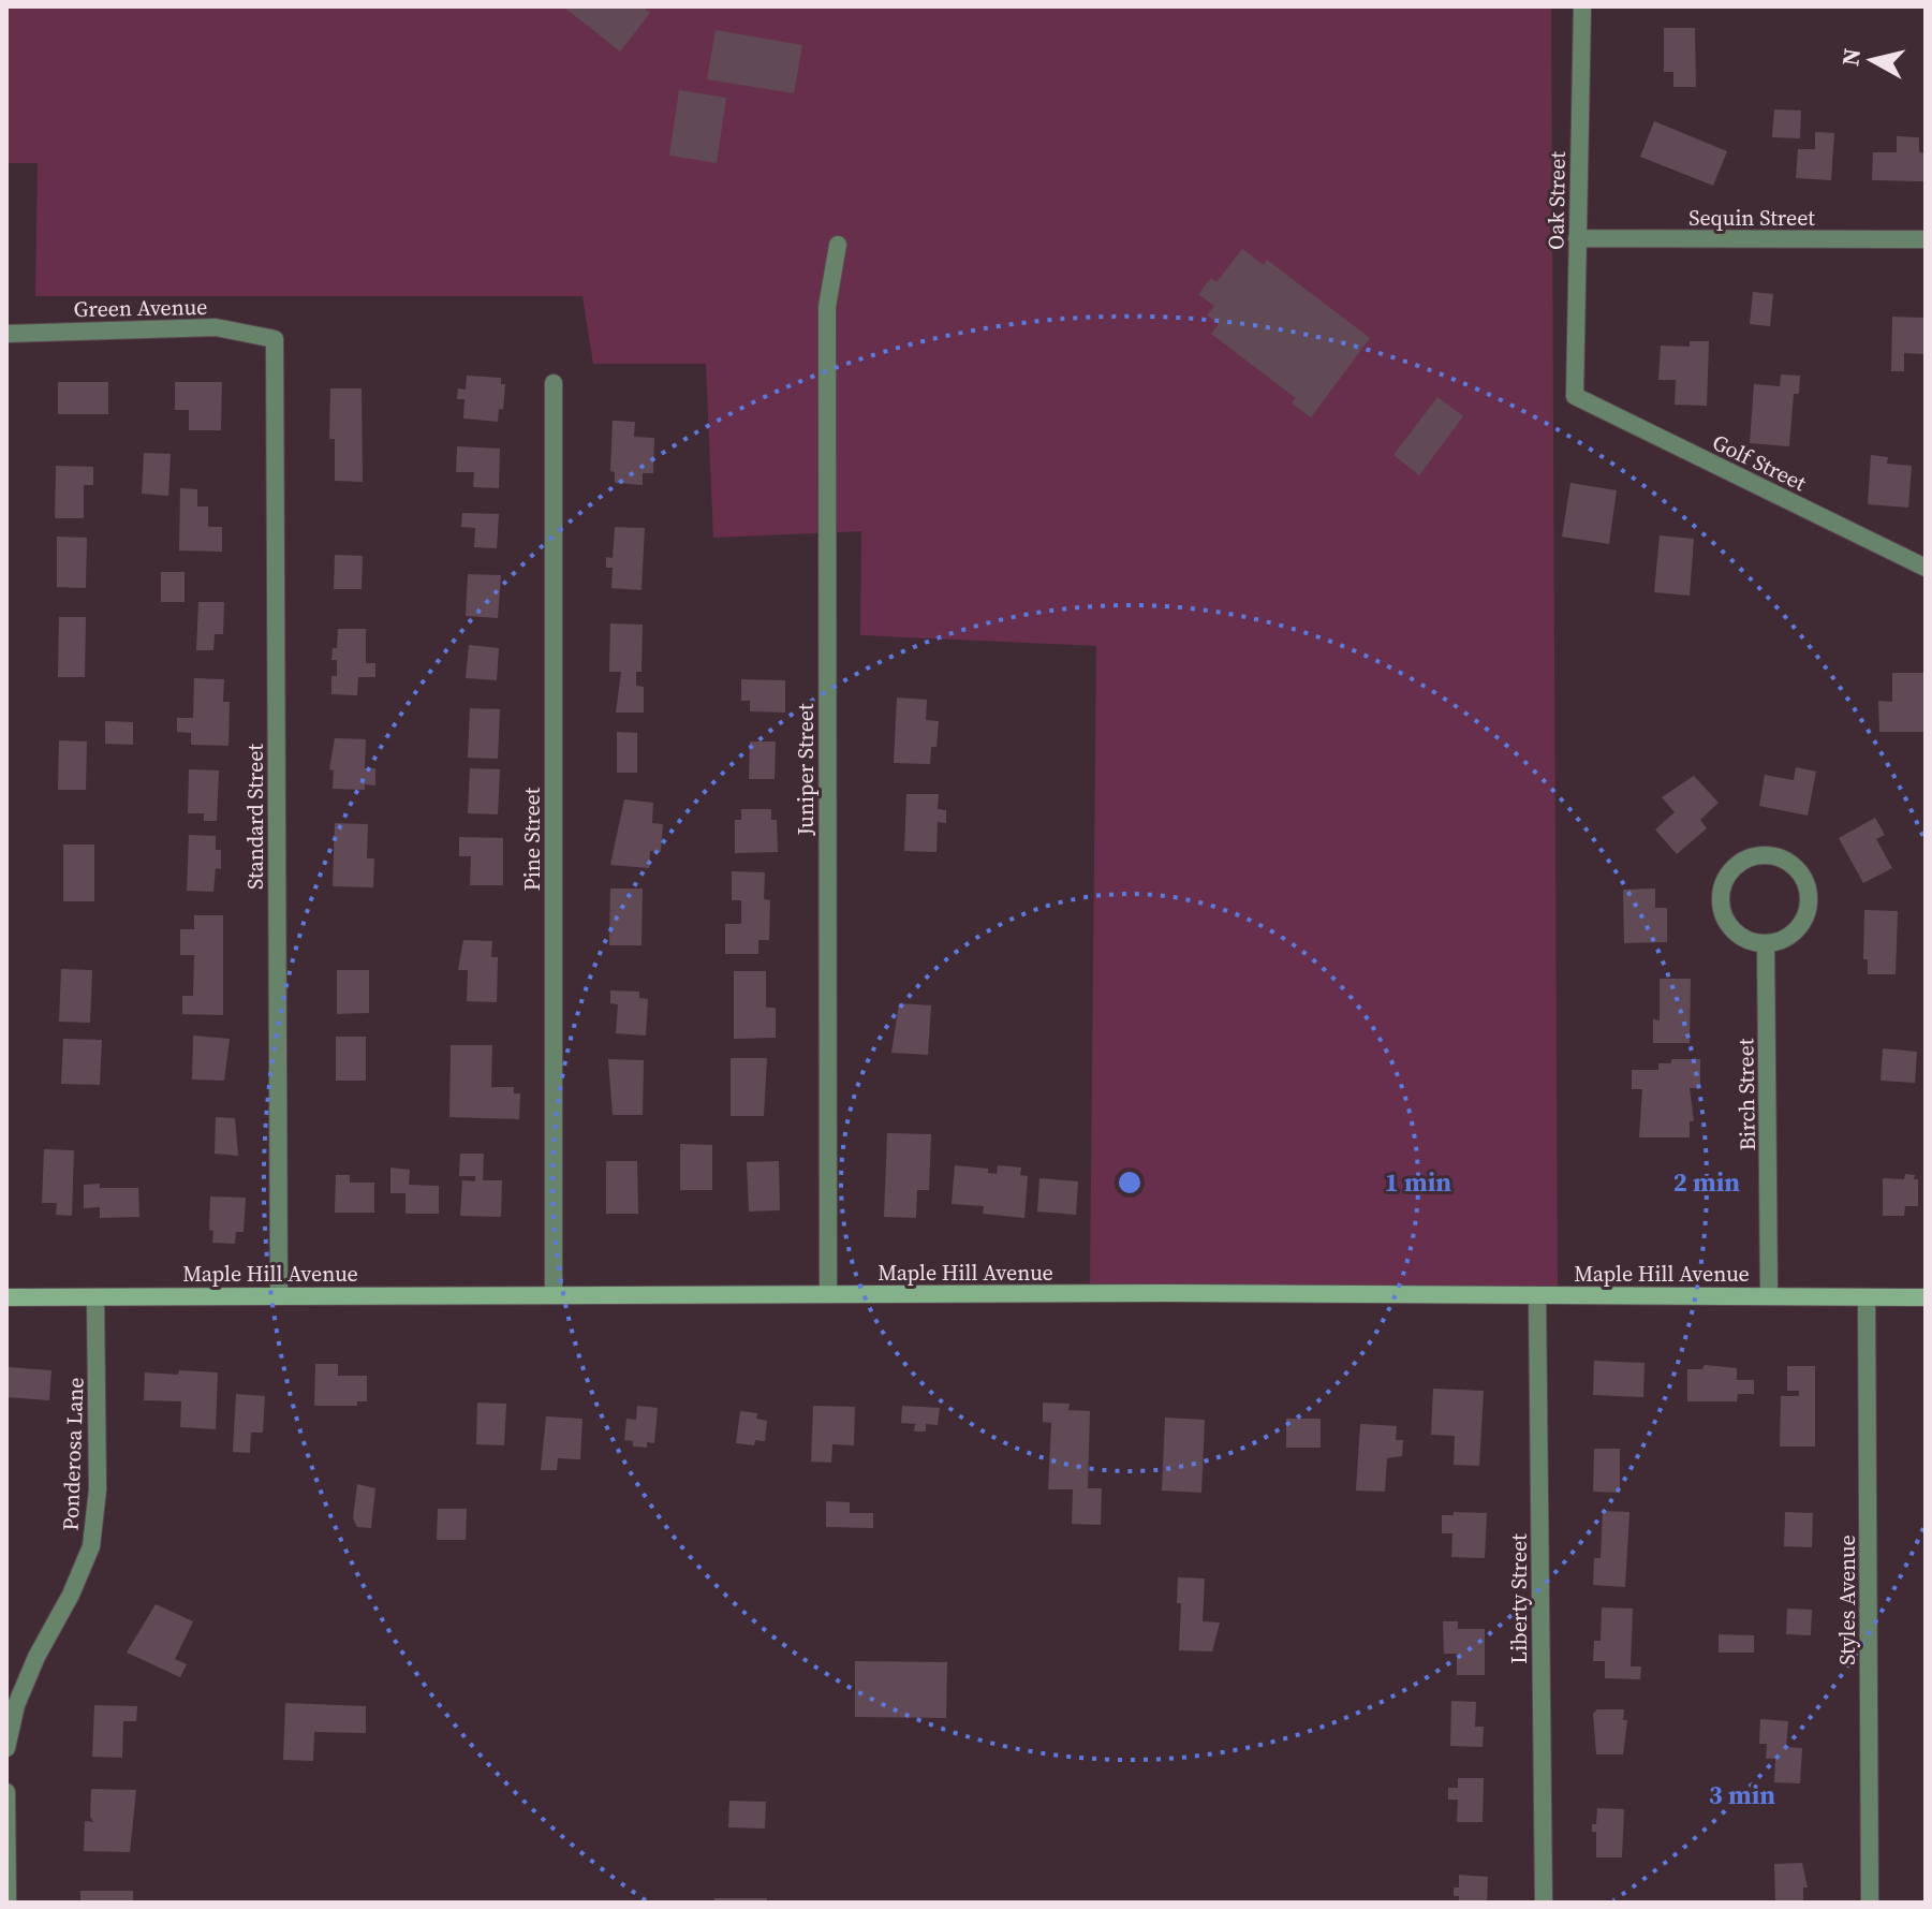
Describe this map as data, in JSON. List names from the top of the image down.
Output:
{
  "streets": {
    "street": [
      "Oak Street",
      "Sequin Street",
      "Green Avenue",
      "Golf Street",
      "Juniper Street",
      "Standard Street",
      "Pine Street",
      "Birch Street",
      "Maple Hill Avenue",
      "Ponderosa Lane",
      "Liberty Street",
      "Styles Avenue"
    ]
  },
  "crossings": [
    ["Oak Street", "Sequin Street"],
    ["Oak Street", "Golf Street"],
    ["Green Avenue", "Standard Street"],
    ["Juniper Street", "Maple Hill Avenue"],
    ["Standard Street", "Maple Hill Avenue"],
    ["Pine Street", "Maple Hill Avenue"],
    ["Birch Street", "Maple Hill Avenue"],
    ["Maple Hill Avenue", "Ponderosa Lane"],
    ["Maple Hill Avenue", "Liberty Street"],
    ["Maple Hill Avenue", "Styles Avenue"]
  ],
  "north": "left",
  "rings": ["1 min", "2 min", "3 min"]
}
